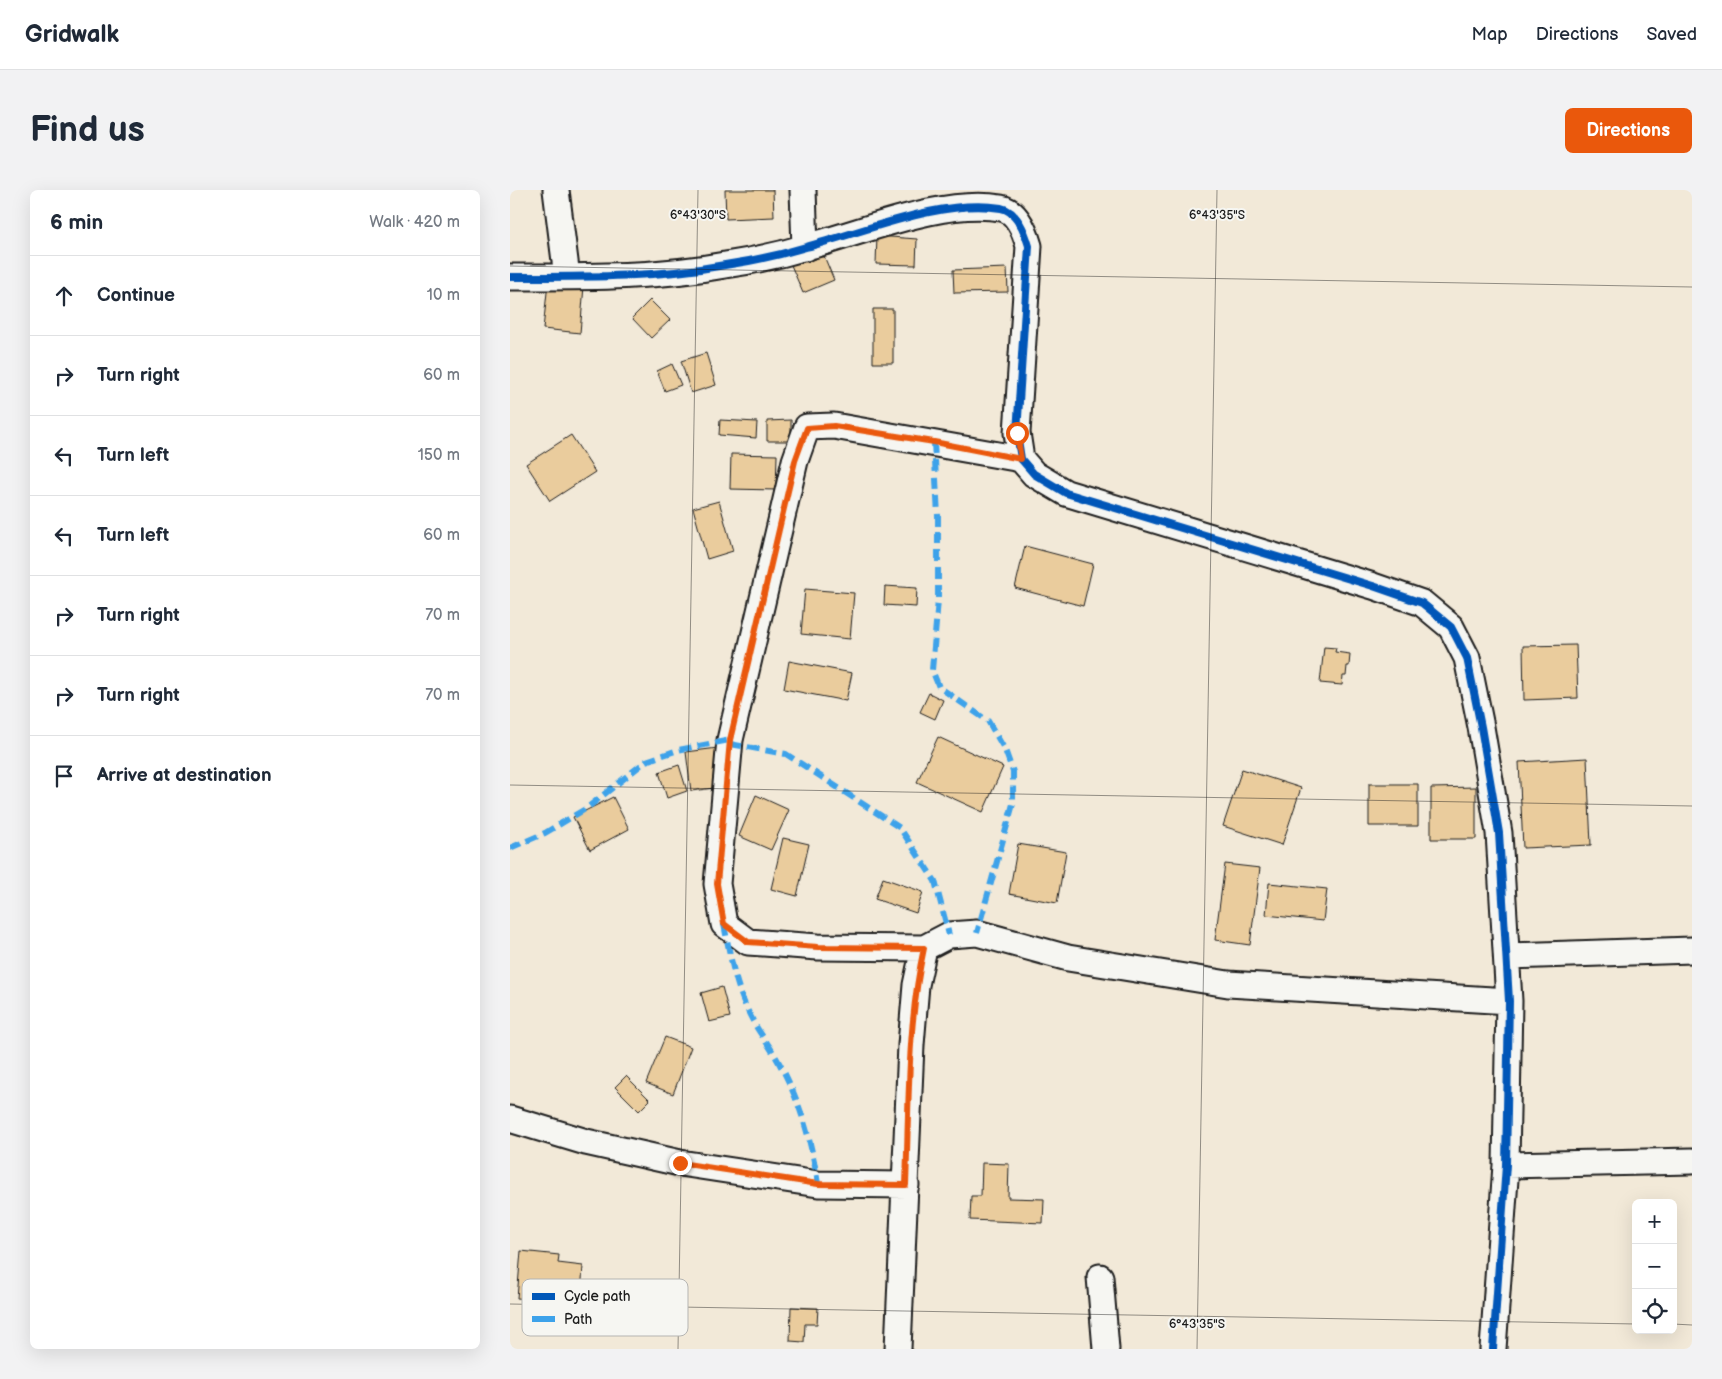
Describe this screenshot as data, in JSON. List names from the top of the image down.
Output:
{
  "legend": ["Cycle path", "Path"],
  "page": {
    "header": "Gridwalk",
    "nav": ["Map", "Directions", "Saved"],
    "buttons": "Directions",
    "title": "Find us",
    "heading": ["6 min", "Walk · 420 m"],
    "list": [
      ["Continue", "10 m"],
      ["Turn right", "60 m"],
      ["Turn left", "150 m"],
      ["Turn left", "60 m"],
      ["Turn right", "70 m"],
      ["Turn right", "70 m"],
      "Arrive at destination"
    ],
    "map_buttons": ["+", "−"]
  },
  "coordinates": ["6°43'30\"S", "6°43'35\"S"]
}
